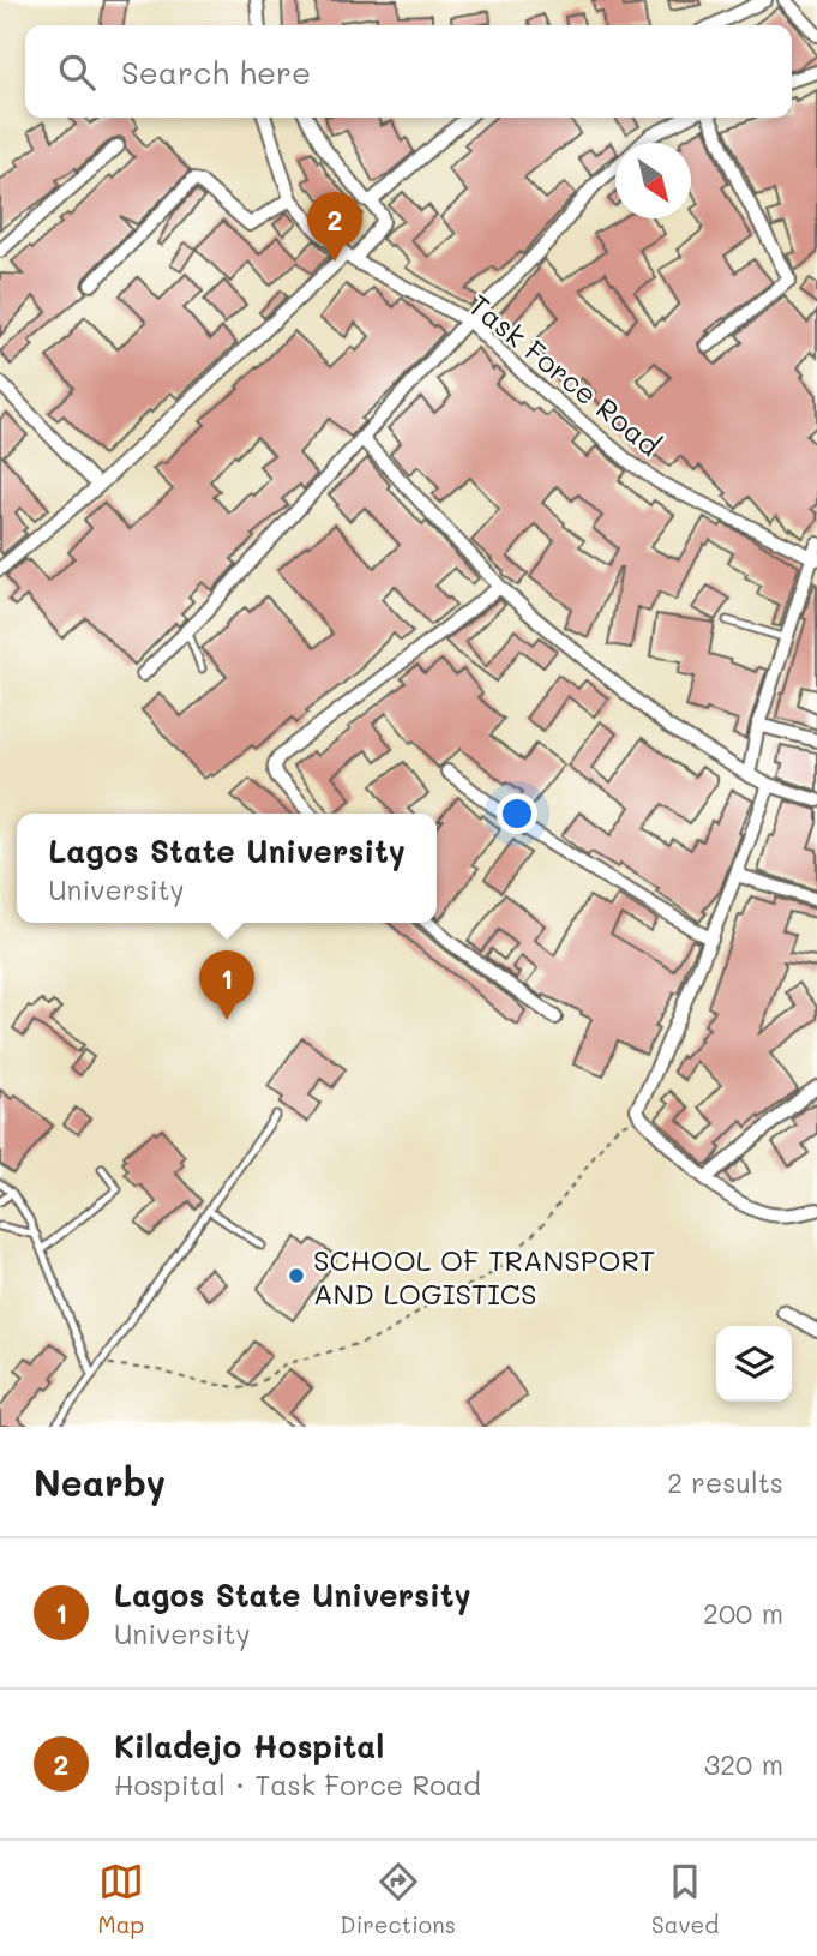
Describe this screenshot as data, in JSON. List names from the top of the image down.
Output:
{
  "streets": {
    "street": ["Task Force Road"]
  },
  "places": ["SCHOOL OF TRANSPORT AND LOGISTICS"],
  "north": "bottom right",
  "page": {
    "search": "Search here",
    "pins": ["2", "1"],
    "popup": ["Lagos State University", "University"],
    "heading": ["Nearby", "2 results"],
    "list": [
      {
        "mark": "1",
        "name": "Lagos State University",
        "note": "University",
        "value": "200 m"
      },
      {
        "mark": "2",
        "name": "Kiladejo Hospital",
        "note": "Hospital · Task Force Road",
        "value": "320 m"
      }
    ],
    "nav": ["Map", "Directions", "Saved"]
  }
}
